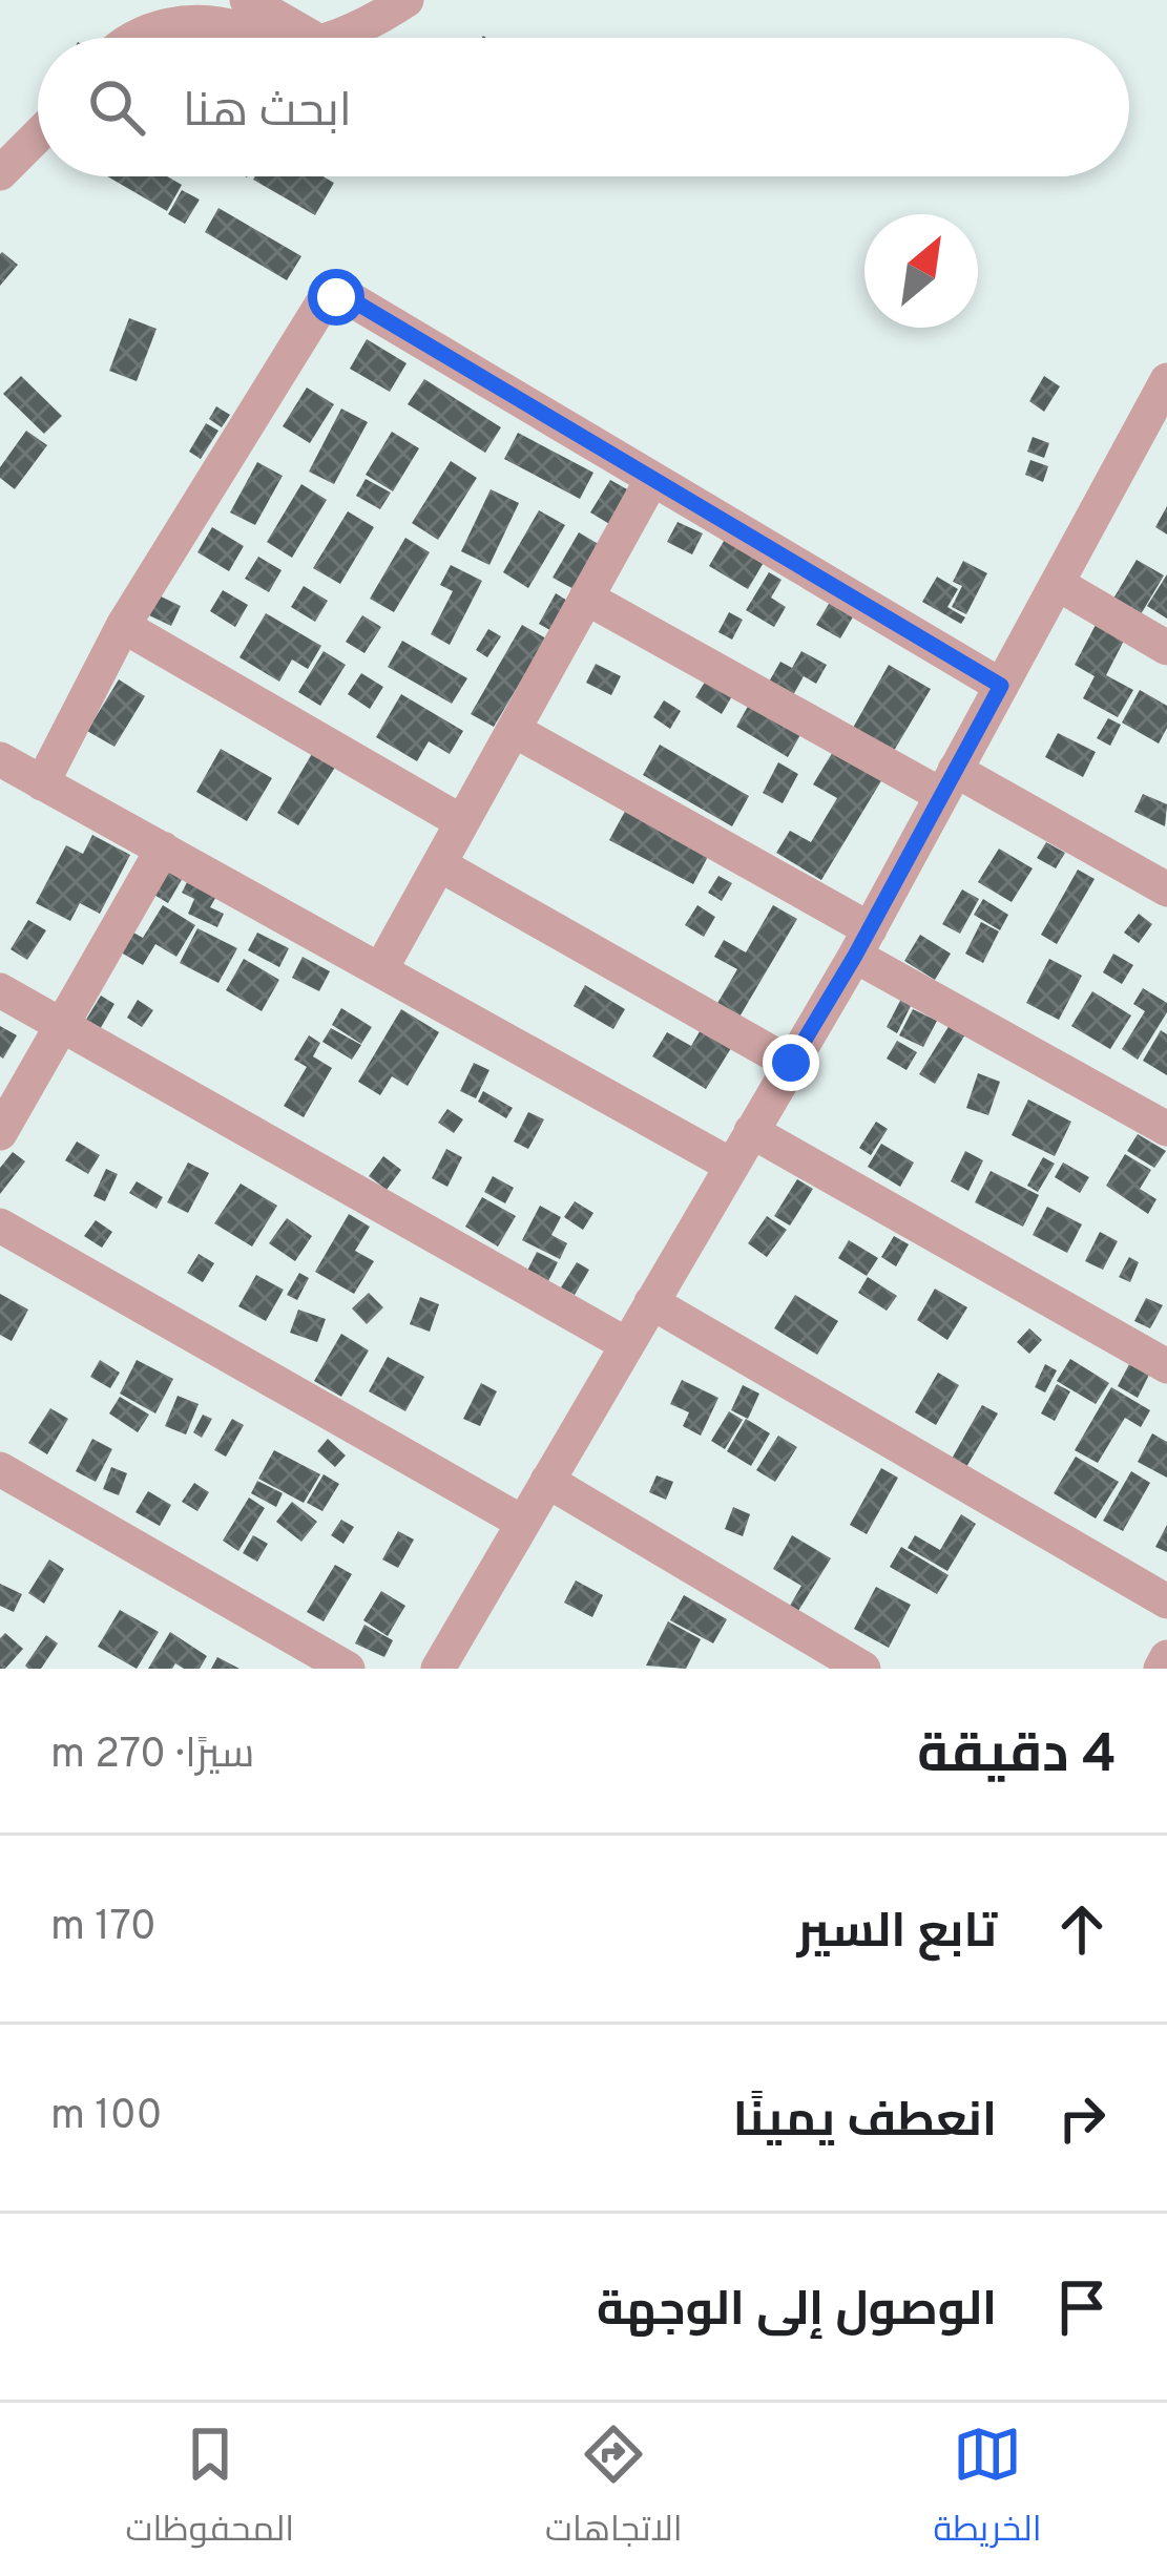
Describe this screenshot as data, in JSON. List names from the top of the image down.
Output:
{
  "north": "top right",
  "page": {
    "search": "ابحث هنا",
    "heading": ["4 دقيقة", "سيرًا · 270 m"],
    "list": [
      ["تابع السير", "170 m"],
      ["انعطف يمينًا", "100 m"],
      "الوصول إلى الوجهة"
    ],
    "nav": ["الخريطة", "الاتجاهات", "المحفوظات"]
  }
}
